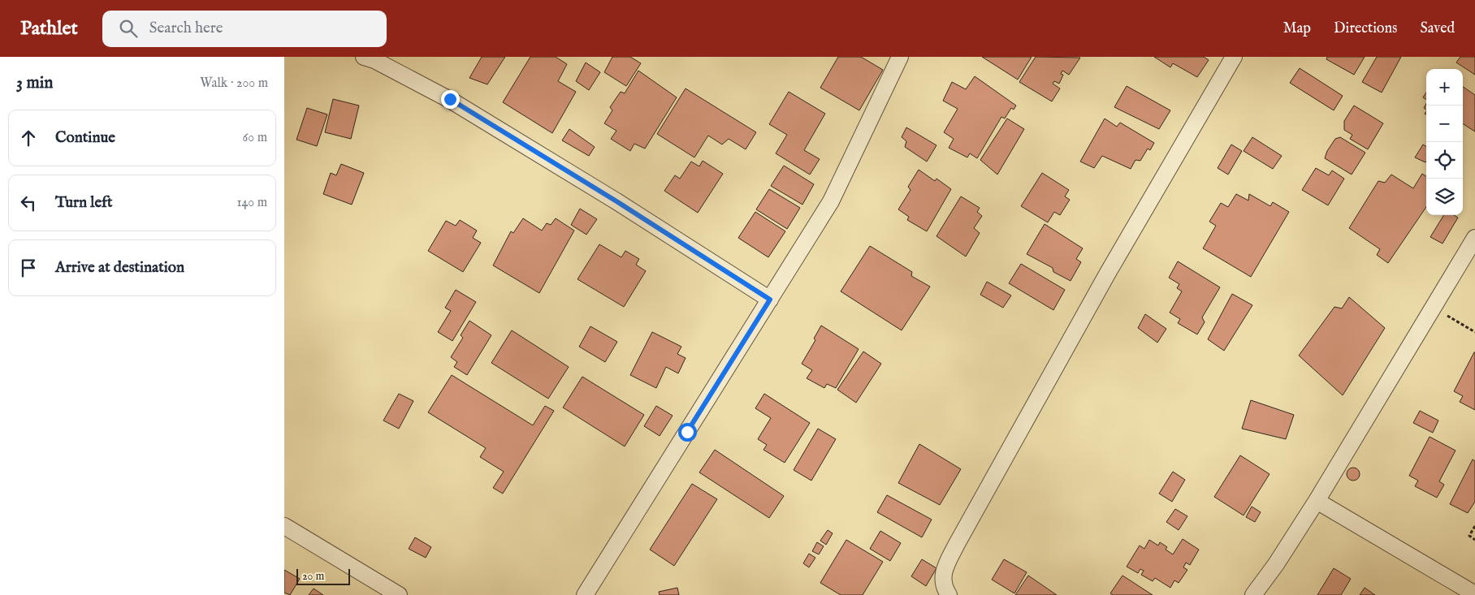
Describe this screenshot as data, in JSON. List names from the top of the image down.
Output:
{
  "scale_bar": "20 m",
  "page": {
    "header": "Pathlet",
    "search": "Search here",
    "nav": ["Map", "Directions", "Saved"],
    "heading": ["3 min", "Walk · 200 m"],
    "map_buttons": ["+", "−"],
    "list": [
      ["Continue", "60 m"],
      ["Turn left", "140 m"],
      "Arrive at destination"
    ],
    "scale": "20 m"
  }
}
